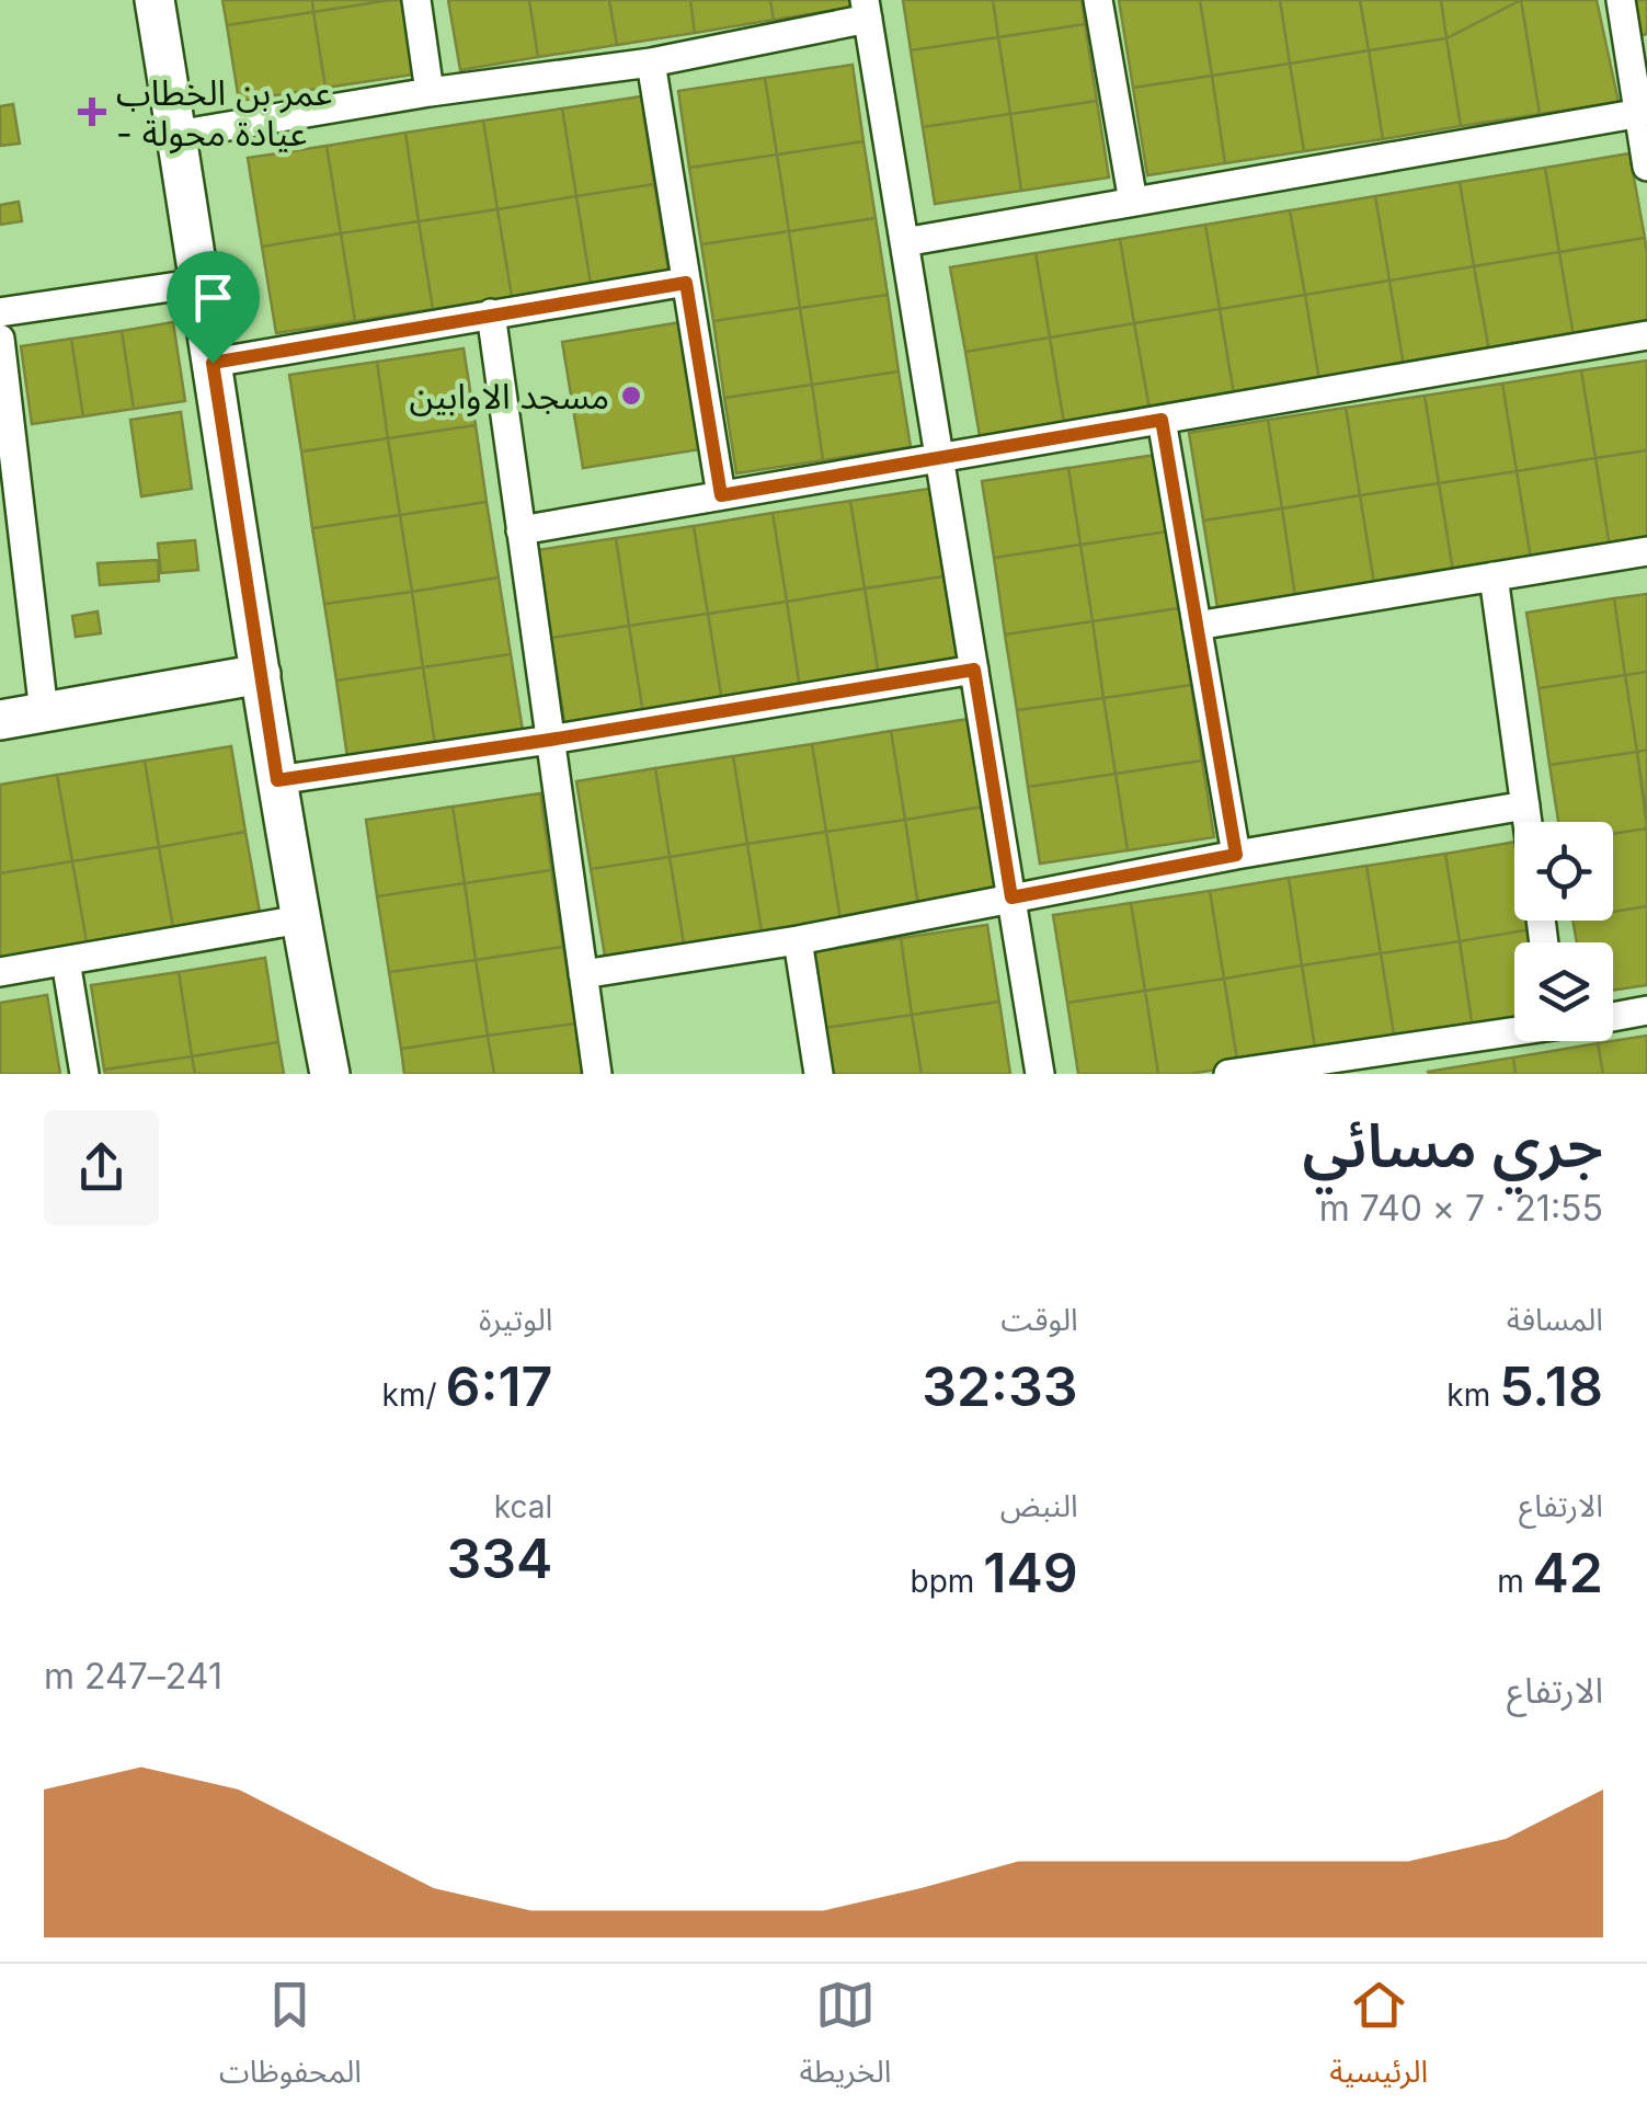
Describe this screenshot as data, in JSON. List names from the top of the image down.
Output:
{
  "places": {
    "health": ["عمر بن الخطاب - عيادة محولة"],
    "other": ["مسجد الاوابين"]
  },
  "page": {
    "heading": ["جري مسائي", "21:55 · 7 × 740 m"],
    "stats": [
      ["المسافة", "5.18 km"],
      ["الوقت", "32:33"],
      ["الوتيرة", "6:17 /km"],
      ["الارتفاع", "42 m"],
      ["النبض", "149 bpm"],
      ["kcal", "334"]
    ],
    "chart": ["الارتفاع", "241–247 m"],
    "tabs": ["الرئيسية", "الخريطة", "المحفوظات"]
  }
}
